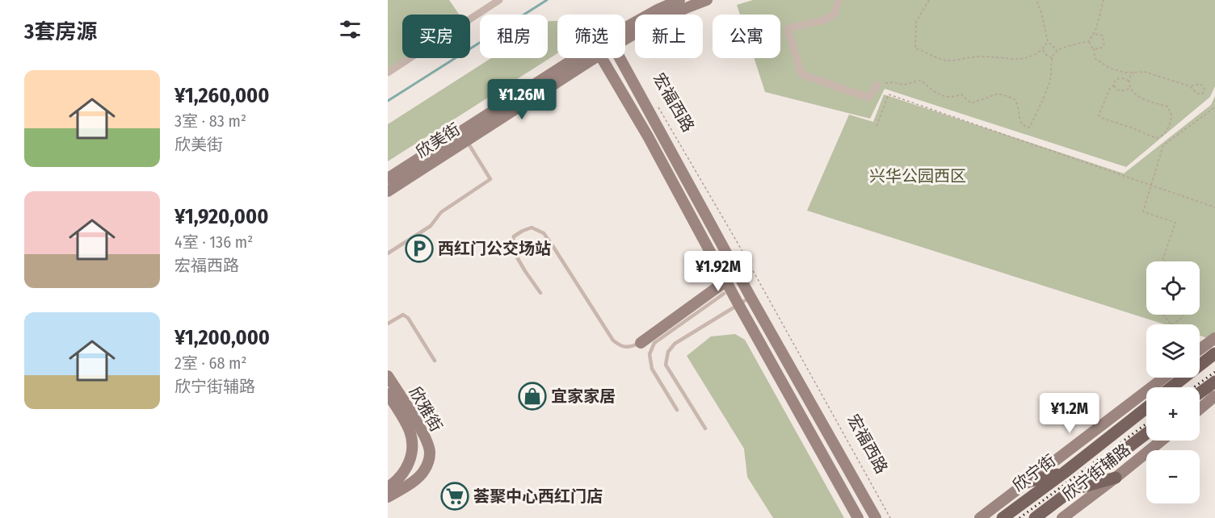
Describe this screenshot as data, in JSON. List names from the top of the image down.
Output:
{
  "streets": {
    "main road": [
      "宏福西路",
      "欣美街",
      "欣雅街",
      "欣宁街辅路",
      "欣宁街"
    ]
  },
  "parks": ["兴华公园西区"],
  "places": {
    "parking": ["西红门公交场站"],
    "shop": ["宜家家居"],
    "supermarket": ["荟聚中心西红门店"]
  },
  "page": {
    "heading": "3套房源",
    "chip": [
      "买房",
      "租房",
      "筛选",
      "新上",
      "公寓"
    ],
    "list": [
      {
        "name": "¥1,260,000",
        "note": "3室 · 83 m² · 欣美街"
      },
      {
        "name": "¥1,920,000",
        "note": "4室 · 136 m² · 宏福西路"
      },
      {
        "name": "¥1,200,000",
        "note": "2室 · 68 m² · 欣宁街辅路"
      }
    ],
    "price": ["¥1.26M", "¥1.92M", "¥1.2M"],
    "map_buttons": ["+", "−"]
  }
}
